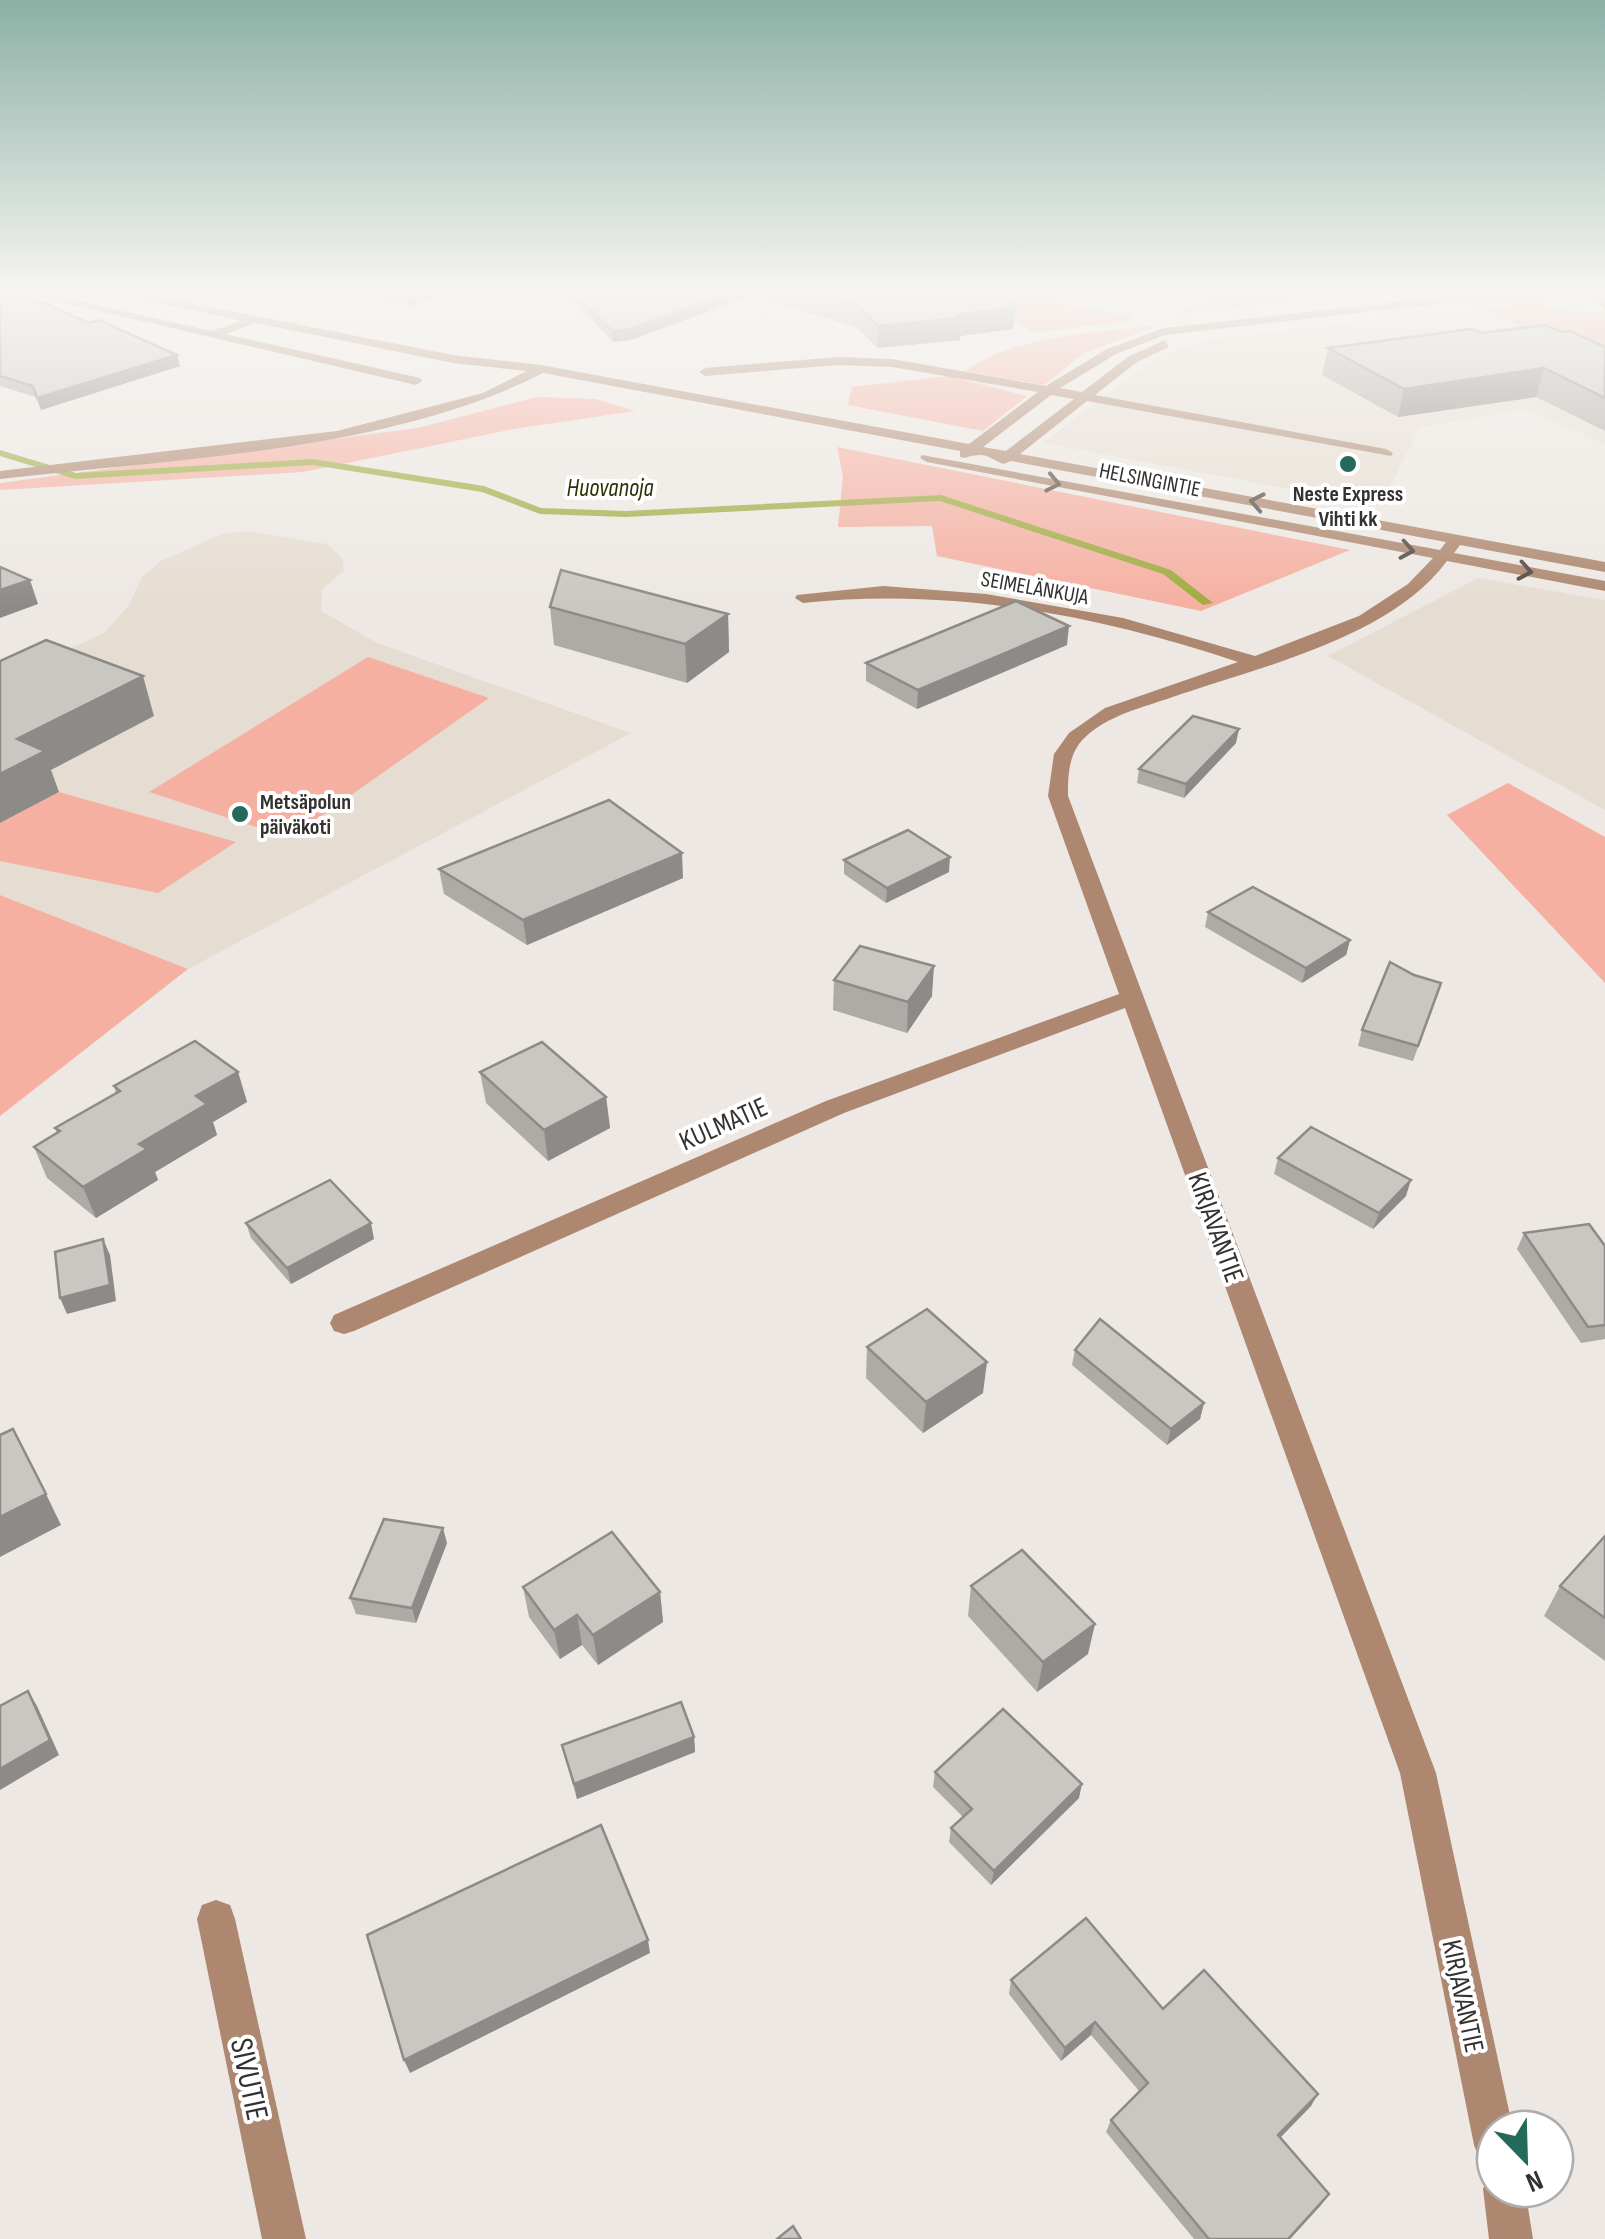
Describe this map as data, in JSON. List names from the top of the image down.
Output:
{
  "streets": {
    "street": [
      "HELSINGINTIE",
      "SEIMELÄNKUJA",
      "KULMATIE",
      "KIRJAVANTIE",
      "SIVUTIE"
    ]
  },
  "crossings": [
    ["HELSINGINTIE", "KIRJAVANTIE"],
    ["SEIMELÄNKUJA", "KIRJAVANTIE"],
    ["KULMATIE", "KIRJAVANTIE"]
  ],
  "water": ["Huovanoja"],
  "places": ["Neste Express Vihti kk", "Metsäpolun päiväkoti"],
  "north": "bottom right"
}
